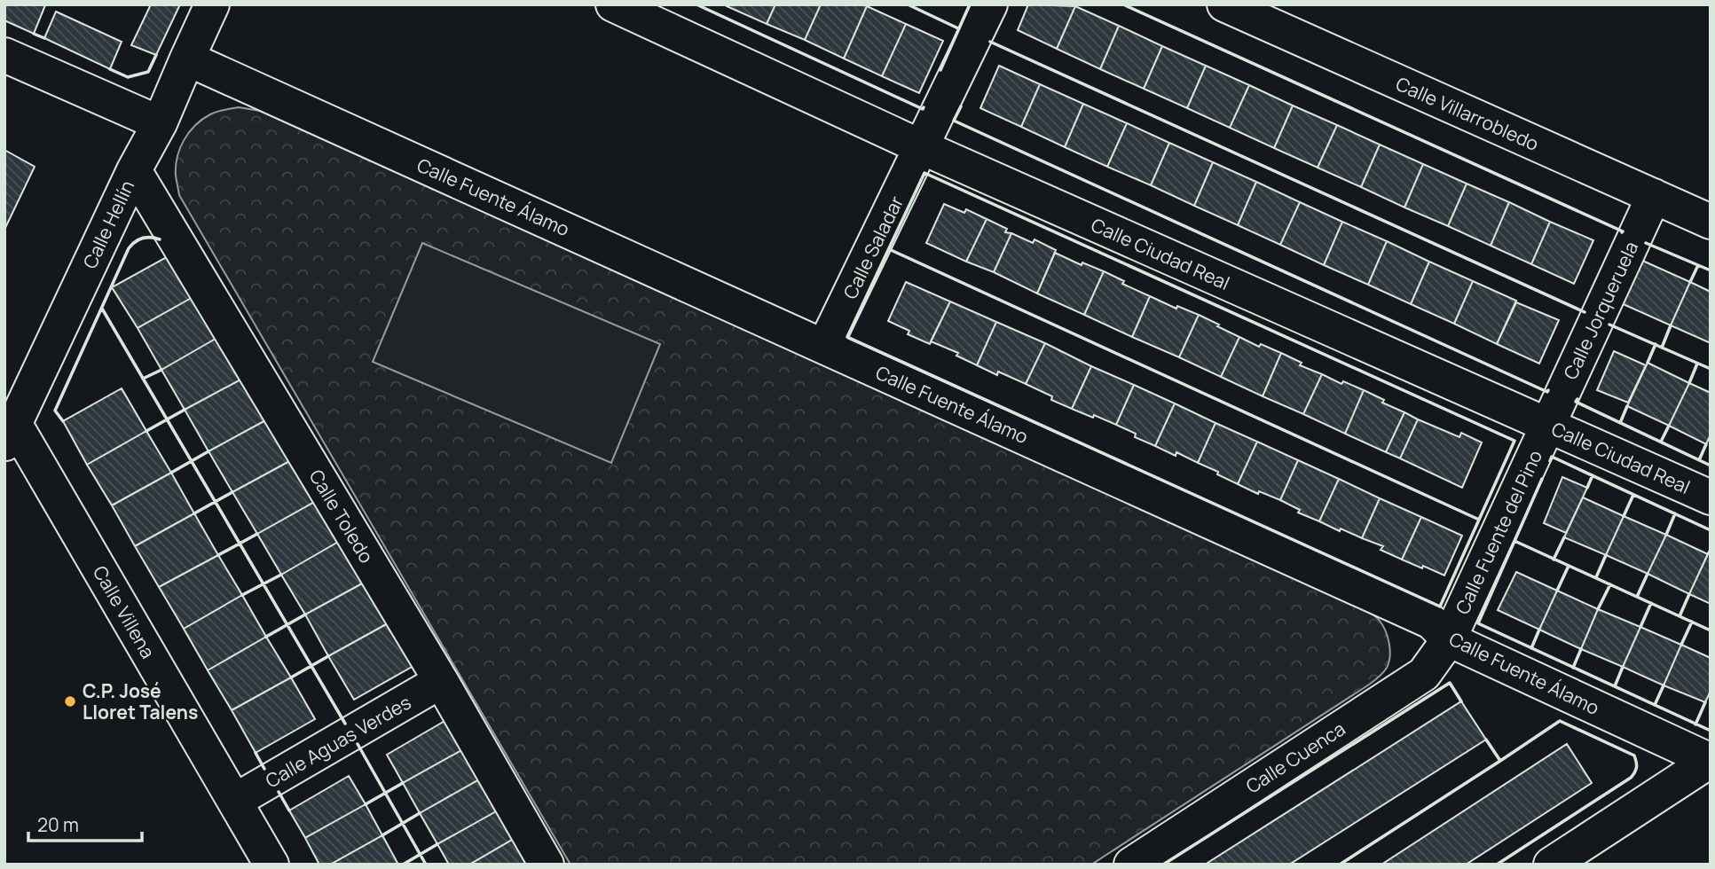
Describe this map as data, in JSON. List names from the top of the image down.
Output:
{
  "streets": {
    "street": [
      "Calle Villarrobledo",
      "Calle Fuente Álamo",
      "Calle Hellín",
      "Calle Saladar",
      "Calle Ciudad Real",
      "Calle Jorqueruela",
      "Calle Toledo",
      "Calle Fuente del Pino",
      "Calle Villena",
      "Calle Aguas Verdes",
      "Calle Cuenca"
    ]
  },
  "crossings": [
    ["Calle Villarrobledo", "Calle Jorqueruela"],
    ["Calle Fuente Álamo", "Calle Hellín"],
    ["Calle Fuente Álamo", "Calle Saladar"],
    ["Calle Fuente Álamo", "Calle Fuente del Pino"],
    ["Calle Fuente Álamo", "Calle Cuenca"],
    ["Calle Hellín", "Calle Toledo"],
    ["Calle Hellín", "Calle Villena"],
    ["Calle Saladar", "Calle Ciudad Real"],
    ["Calle Ciudad Real", "Calle Jorqueruela"],
    ["Calle Ciudad Real", "Calle Fuente del Pino"],
    ["Calle Jorqueruela", "Calle Fuente del Pino"],
    ["Calle Toledo", "Calle Aguas Verdes"],
    ["Calle Fuente del Pino", "Calle Cuenca"],
    ["Calle Villena", "Calle Aguas Verdes"]
  ],
  "places": ["C.P. José Lloret Talens"],
  "scale_bar": "20 m"
}
